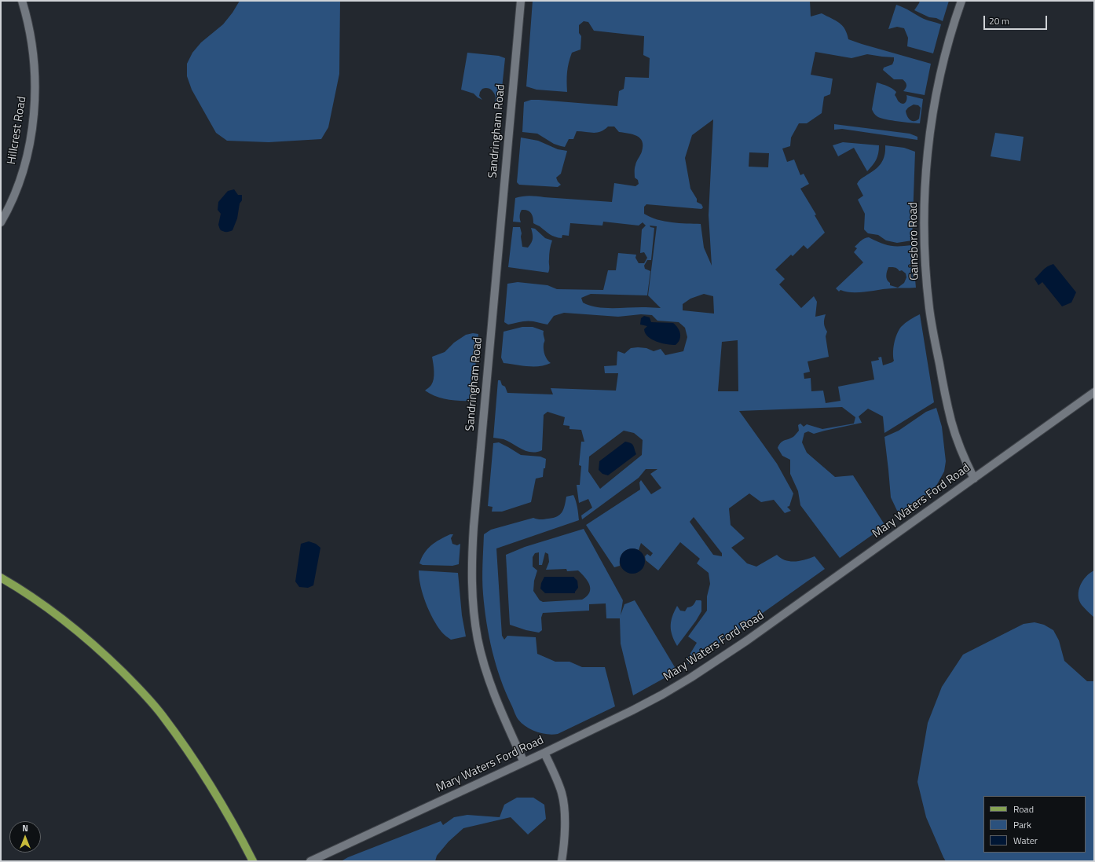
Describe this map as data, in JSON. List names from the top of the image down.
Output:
{
  "streets": {
    "street": [
      "Hillcrest Road",
      "Sandringham Road",
      "Gainsboro Road",
      "Mary Waters Ford Road"
    ]
  },
  "crossings": [
    ["Sandringham Road", "Mary Waters Ford Road"],
    ["Gainsboro Road", "Mary Waters Ford Road"]
  ],
  "legend": ["Road", "Park", "Water"],
  "scale_bar": "20 m",
  "north": "top"
}
